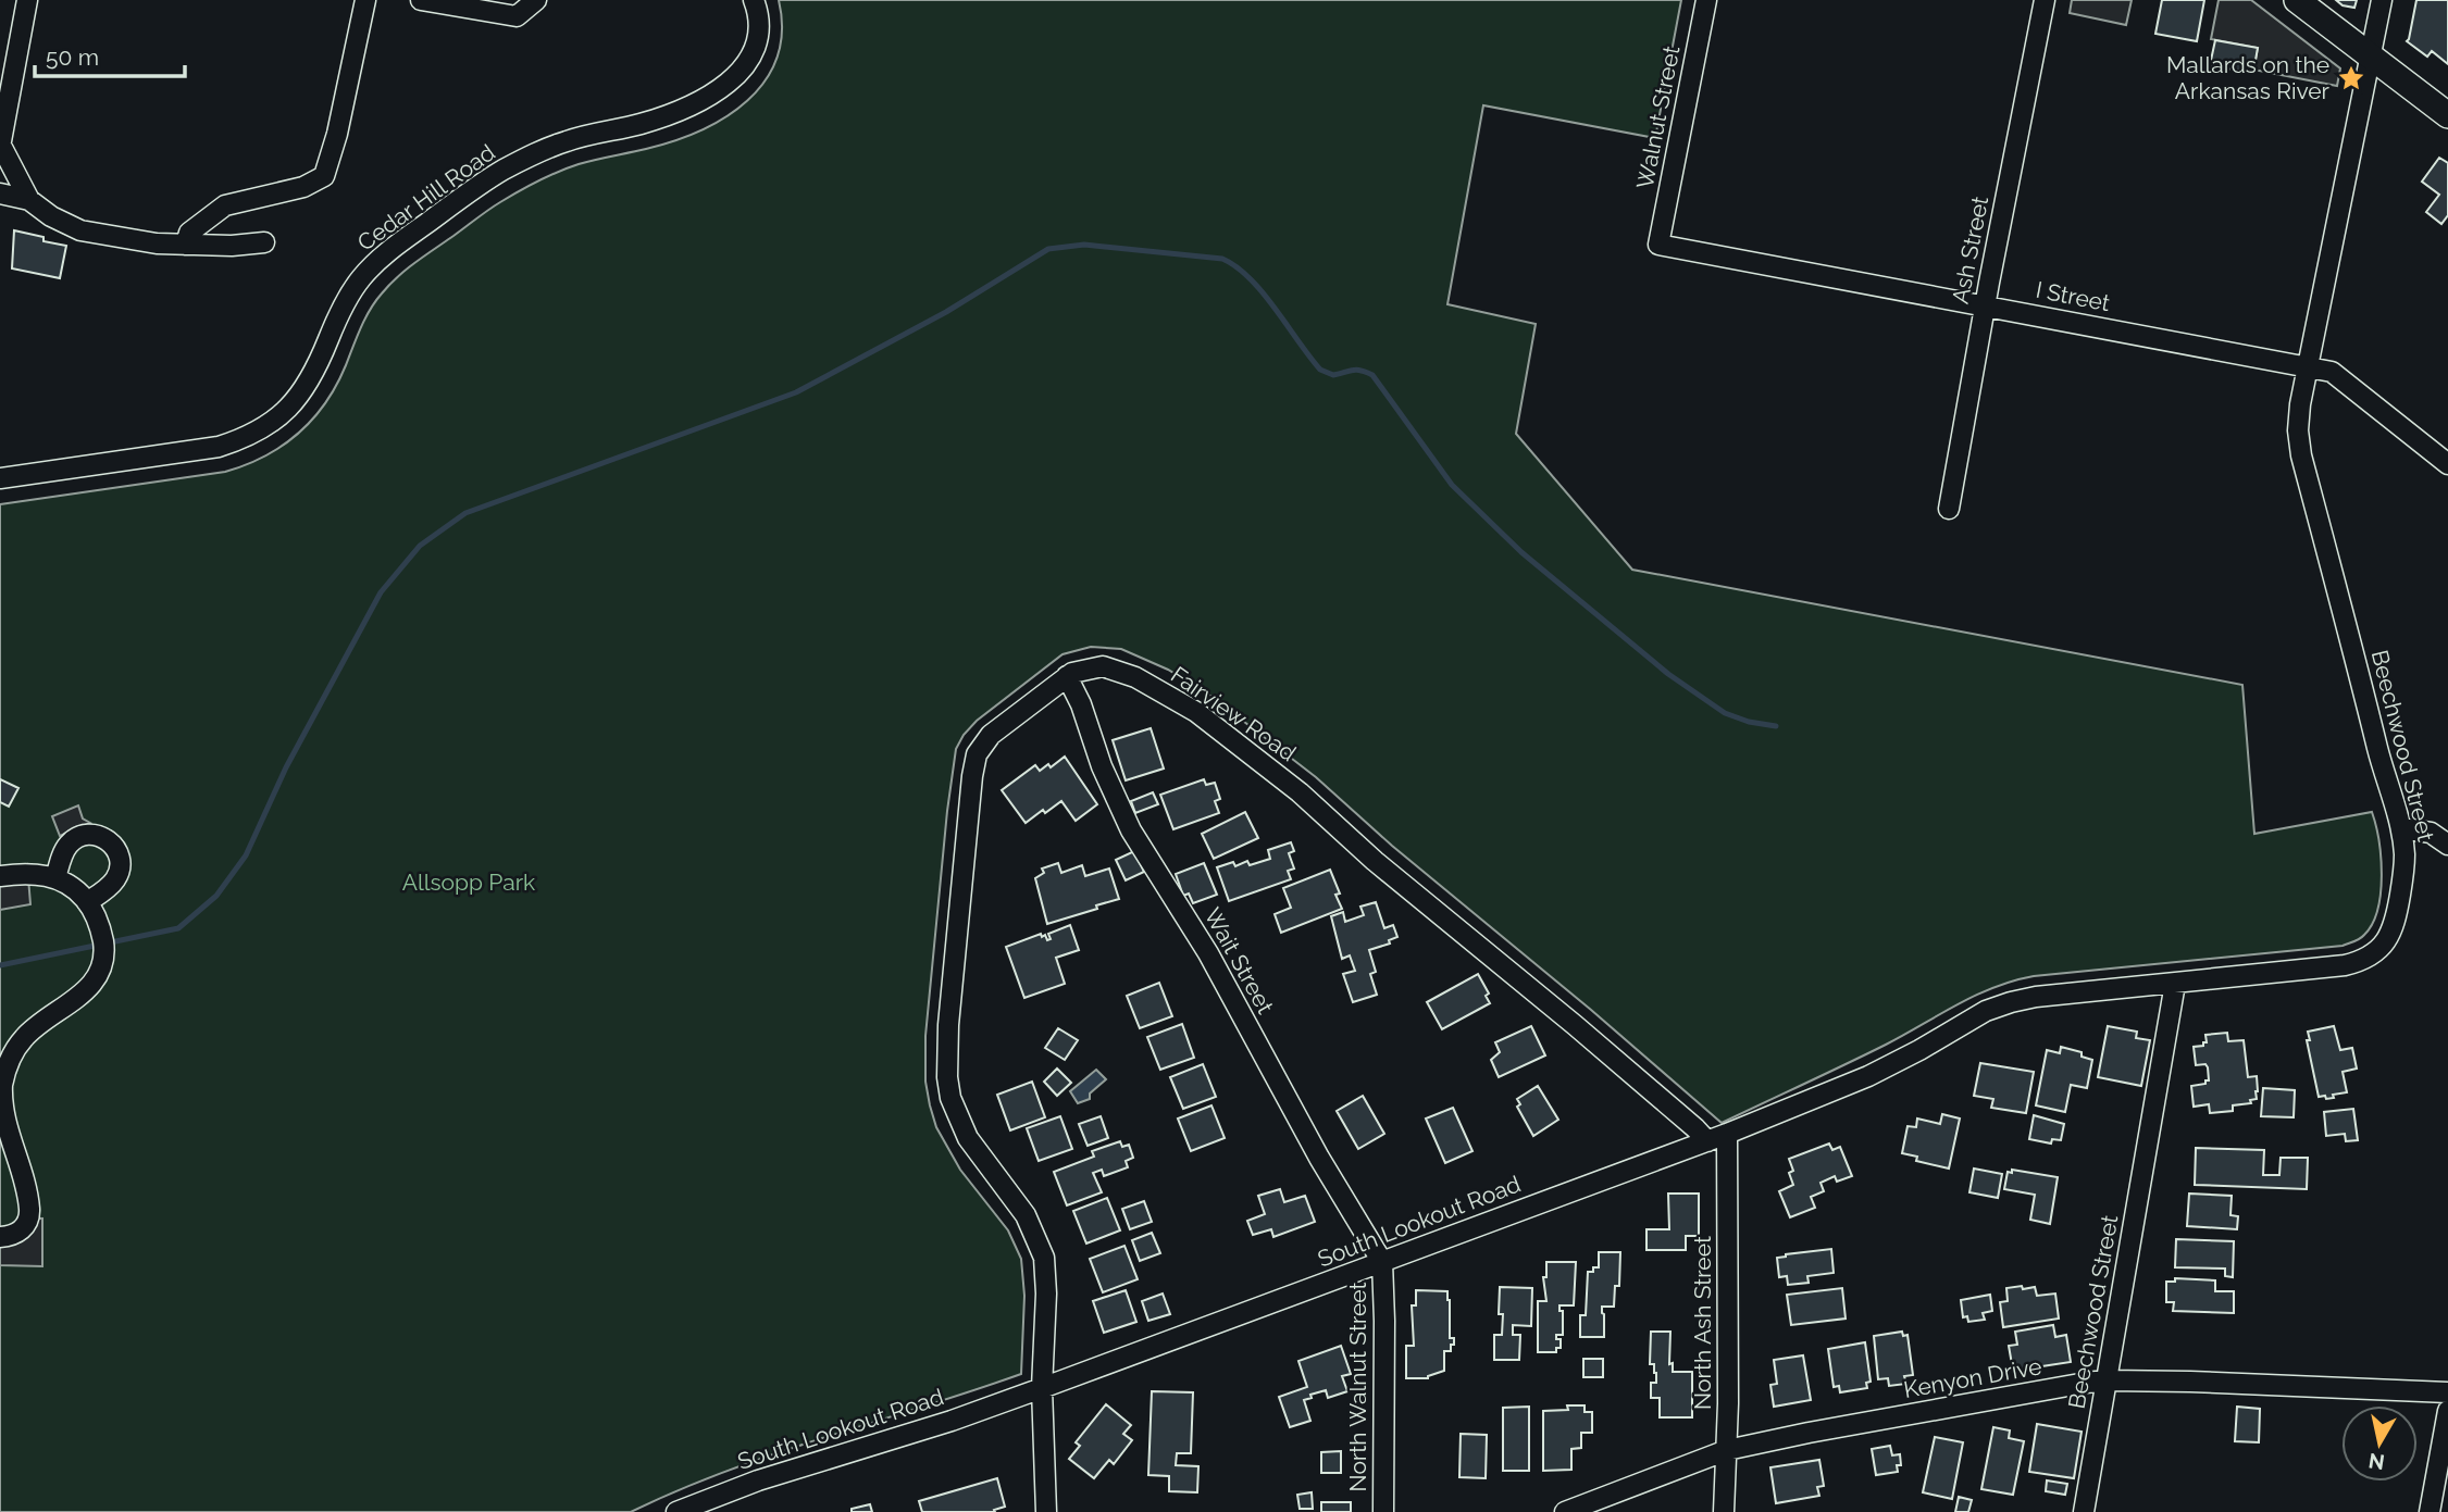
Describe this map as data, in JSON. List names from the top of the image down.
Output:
{
  "streets": {
    "street": [
      "Walnut Street",
      "Cedar Hill Road",
      "Ash Street",
      "I Street",
      "Fairview Road",
      "Beechwood Street",
      "Wait Street",
      "South Lookout Road",
      "North Ash Street",
      "Kenyon Drive",
      "North Walnut Street"
    ]
  },
  "crossings": [
    ["Walnut Street", "I Street"],
    ["Ash Street", "I Street"],
    ["I Street", "Beechwood Street"],
    ["Fairview Road", "Wait Street"],
    ["Fairview Road", "South Lookout Road"],
    ["Beechwood Street", "South Lookout Road"],
    ["Beechwood Street", "Kenyon Drive"],
    ["Wait Street", "South Lookout Road"],
    ["Wait Street", "North Walnut Street"],
    ["South Lookout Road", "North Ash Street"],
    ["South Lookout Road", "North Walnut Street"],
    ["North Ash Street", "Kenyon Drive"]
  ],
  "parks": ["Allsopp Park"],
  "places": {
    "place": ["Mallards on the Arkansas River"]
  },
  "scale_bar": "50 m",
  "north": "bottom"
}
